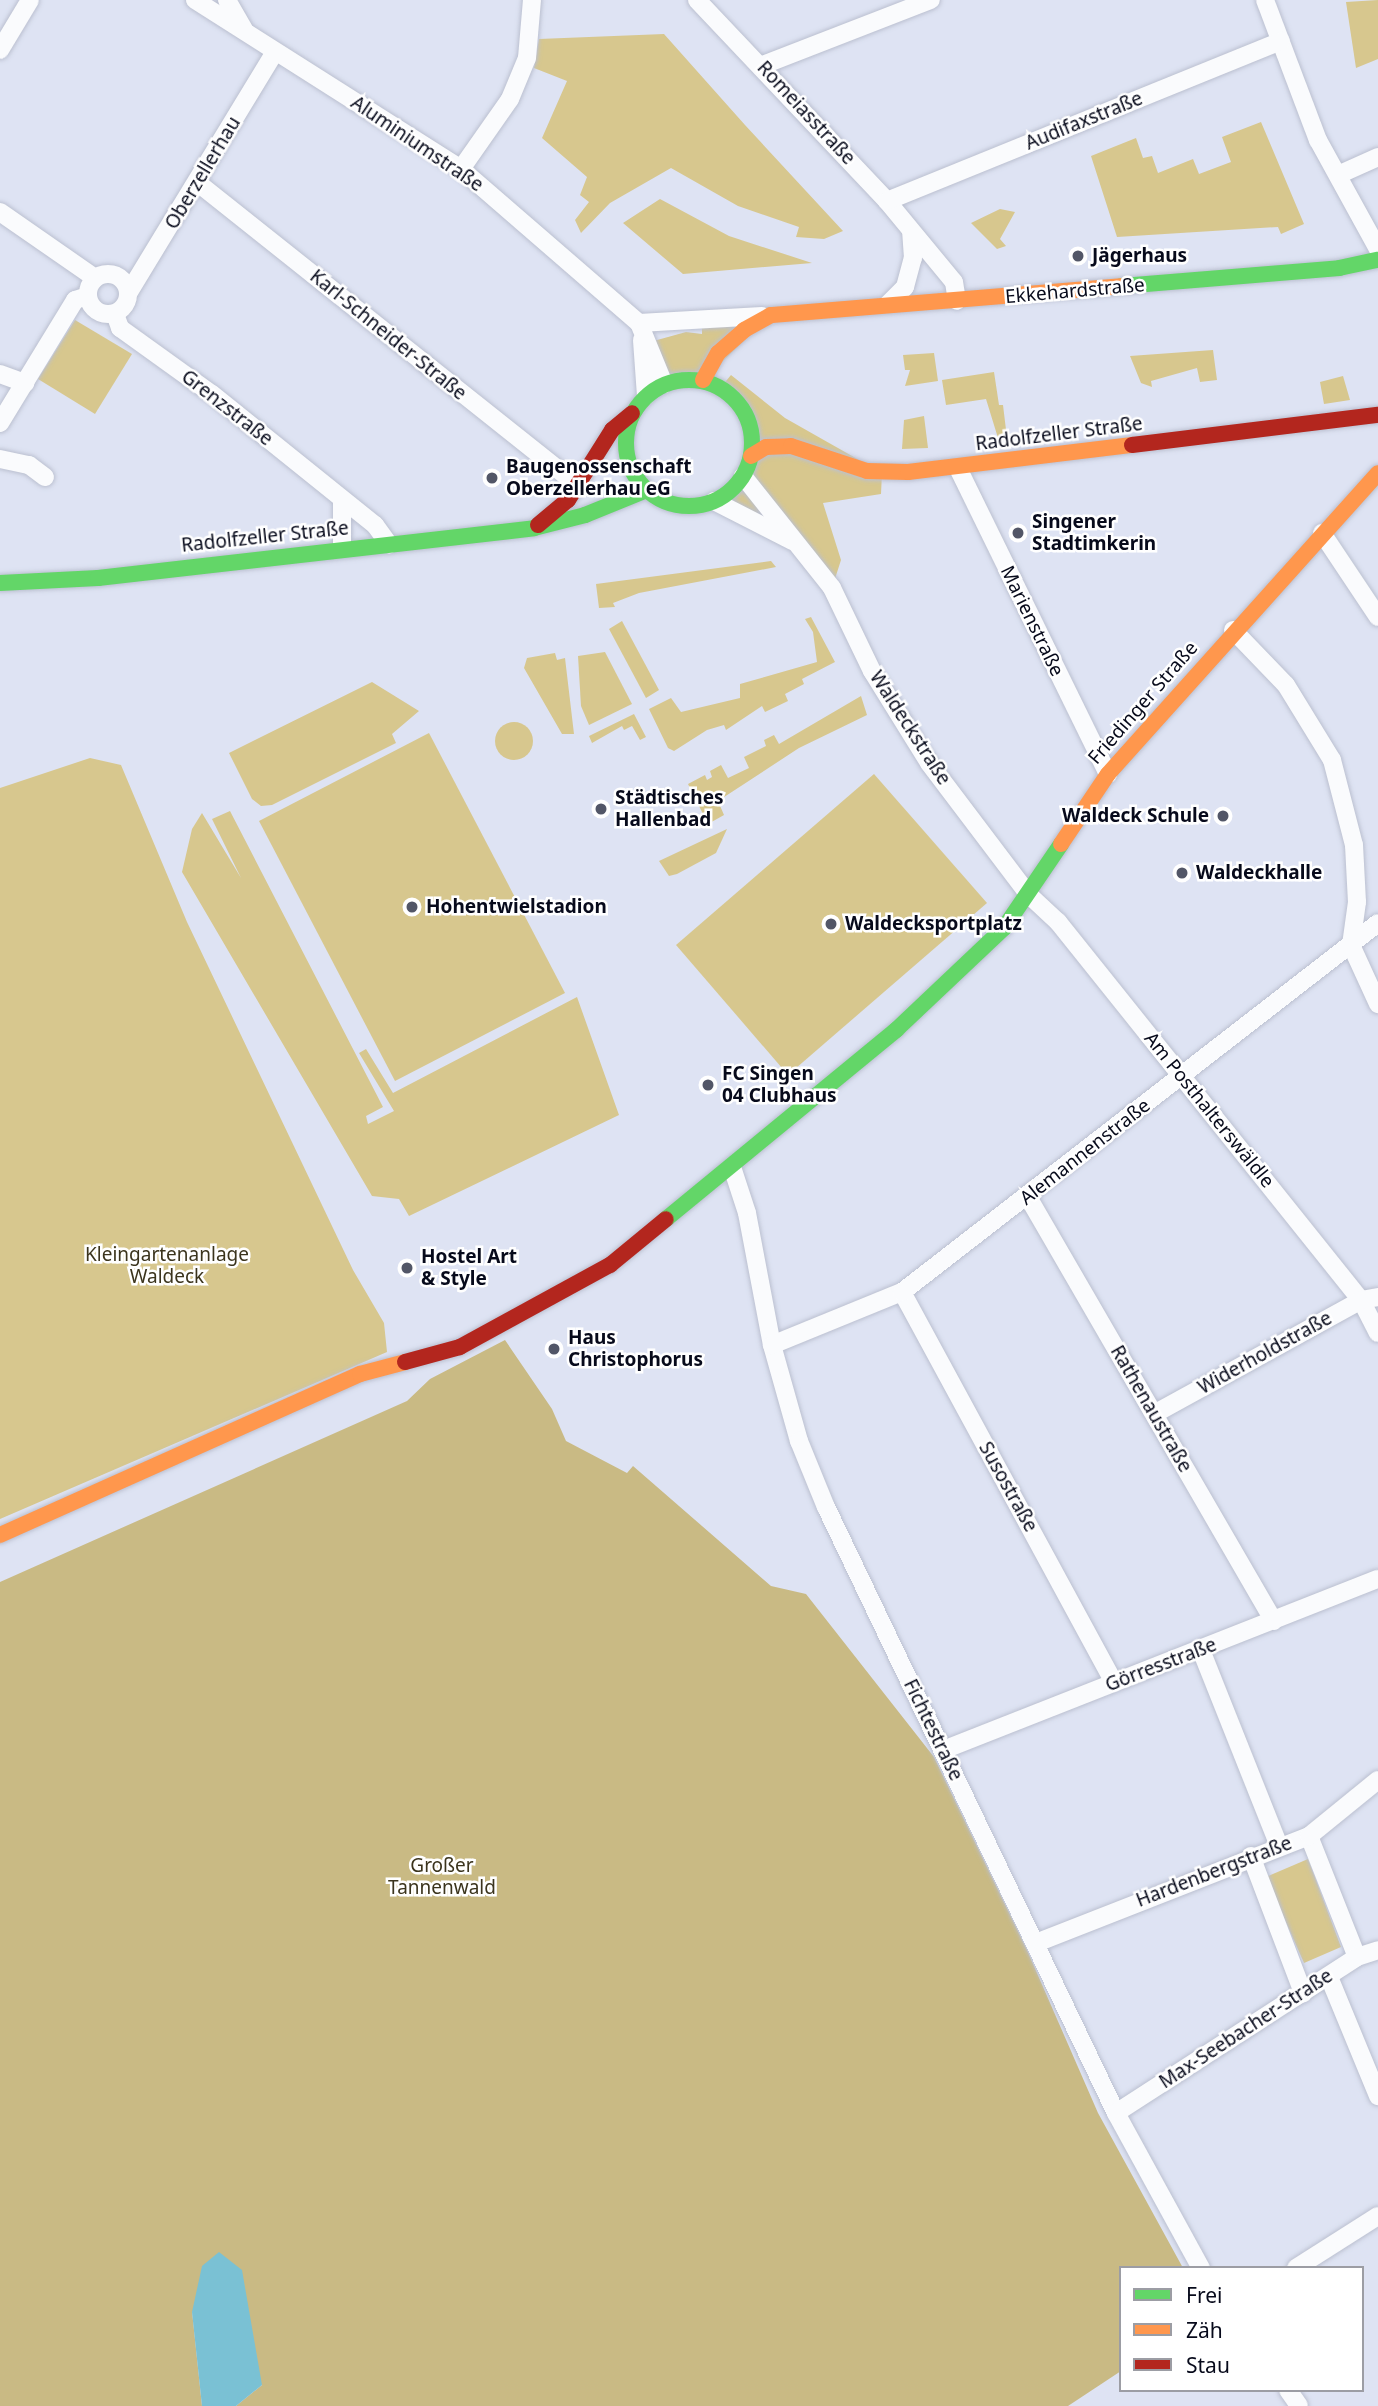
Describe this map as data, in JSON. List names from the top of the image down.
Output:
{
  "streets": {
    "main road": ["Ekkehardstraße", "Radolfzeller Straße", "Friedinger Straße"],
    "street": [
      "Romeiasstraße",
      "Audifaxstraße",
      "Aluminiumstraße",
      "Oberzellerhau",
      "Karl-Schneider-Straße",
      "Grenzstraße",
      "Marienstraße",
      "Waldeckstraße",
      "Am Posthalterswäldle",
      "Alemannenstraße",
      "Widerholdstraße",
      "Rathenaustraße",
      "Susostraße",
      "Görresstraße",
      "Fichtestraße",
      "Hardenbergstraße",
      "Max-Seebacher-Straße"
    ]
  },
  "crossings": [
    ["Romeiasstraße", "Audifaxstraße"],
    ["Romeiasstraße", "Ekkehardstraße"],
    ["Aluminiumstraße", "Oberzellerhau"],
    ["Aluminiumstraße", "Ekkehardstraße"],
    ["Aluminiumstraße", "Radolfzeller Straße"],
    ["Aluminiumstraße", "Waldeckstraße"],
    ["Oberzellerhau", "Karl-Schneider-Straße"],
    ["Oberzellerhau", "Grenzstraße"],
    ["Ekkehardstraße", "Radolfzeller Straße"],
    ["Ekkehardstraße", "Waldeckstraße"],
    ["Grenzstraße", "Radolfzeller Straße"],
    ["Radolfzeller Straße", "Marienstraße"],
    ["Radolfzeller Straße", "Waldeckstraße"],
    ["Marienstraße", "Friedinger Straße"],
    ["Friedinger Straße", "Waldeckstraße"],
    ["Friedinger Straße", "Am Posthalterswäldle"],
    ["Friedinger Straße", "Fichtestraße"],
    ["Waldeckstraße", "Am Posthalterswäldle"],
    ["Am Posthalterswäldle", "Alemannenstraße"],
    ["Am Posthalterswäldle", "Widerholdstraße"],
    ["Alemannenstraße", "Rathenaustraße"],
    ["Alemannenstraße", "Susostraße"],
    ["Alemannenstraße", "Fichtestraße"],
    ["Widerholdstraße", "Rathenaustraße"],
    ["Rathenaustraße", "Görresstraße"],
    ["Susostraße", "Görresstraße"],
    ["Görresstraße", "Fichtestraße"],
    ["Fichtestraße", "Hardenbergstraße"],
    ["Fichtestraße", "Max-Seebacher-Straße"]
  ],
  "parks": ["Kleingartenanlage Waldeck", "Großer Tannenwald"],
  "places": [
    "Jägerhaus",
    "Baugenossenschaft Oberzellerhau eG",
    "Singener Stadtimkerin",
    "Städtisches Hallenbad",
    "Waldeck Schule",
    "Waldeckhalle",
    "Hohentwielstadion",
    "Waldecksportplatz",
    "FC Singen 04 Clubhaus",
    "Hostel Art & Style",
    "Haus Christophorus"
  ],
  "legend": ["Frei", "Zäh", "Stau"]
}
